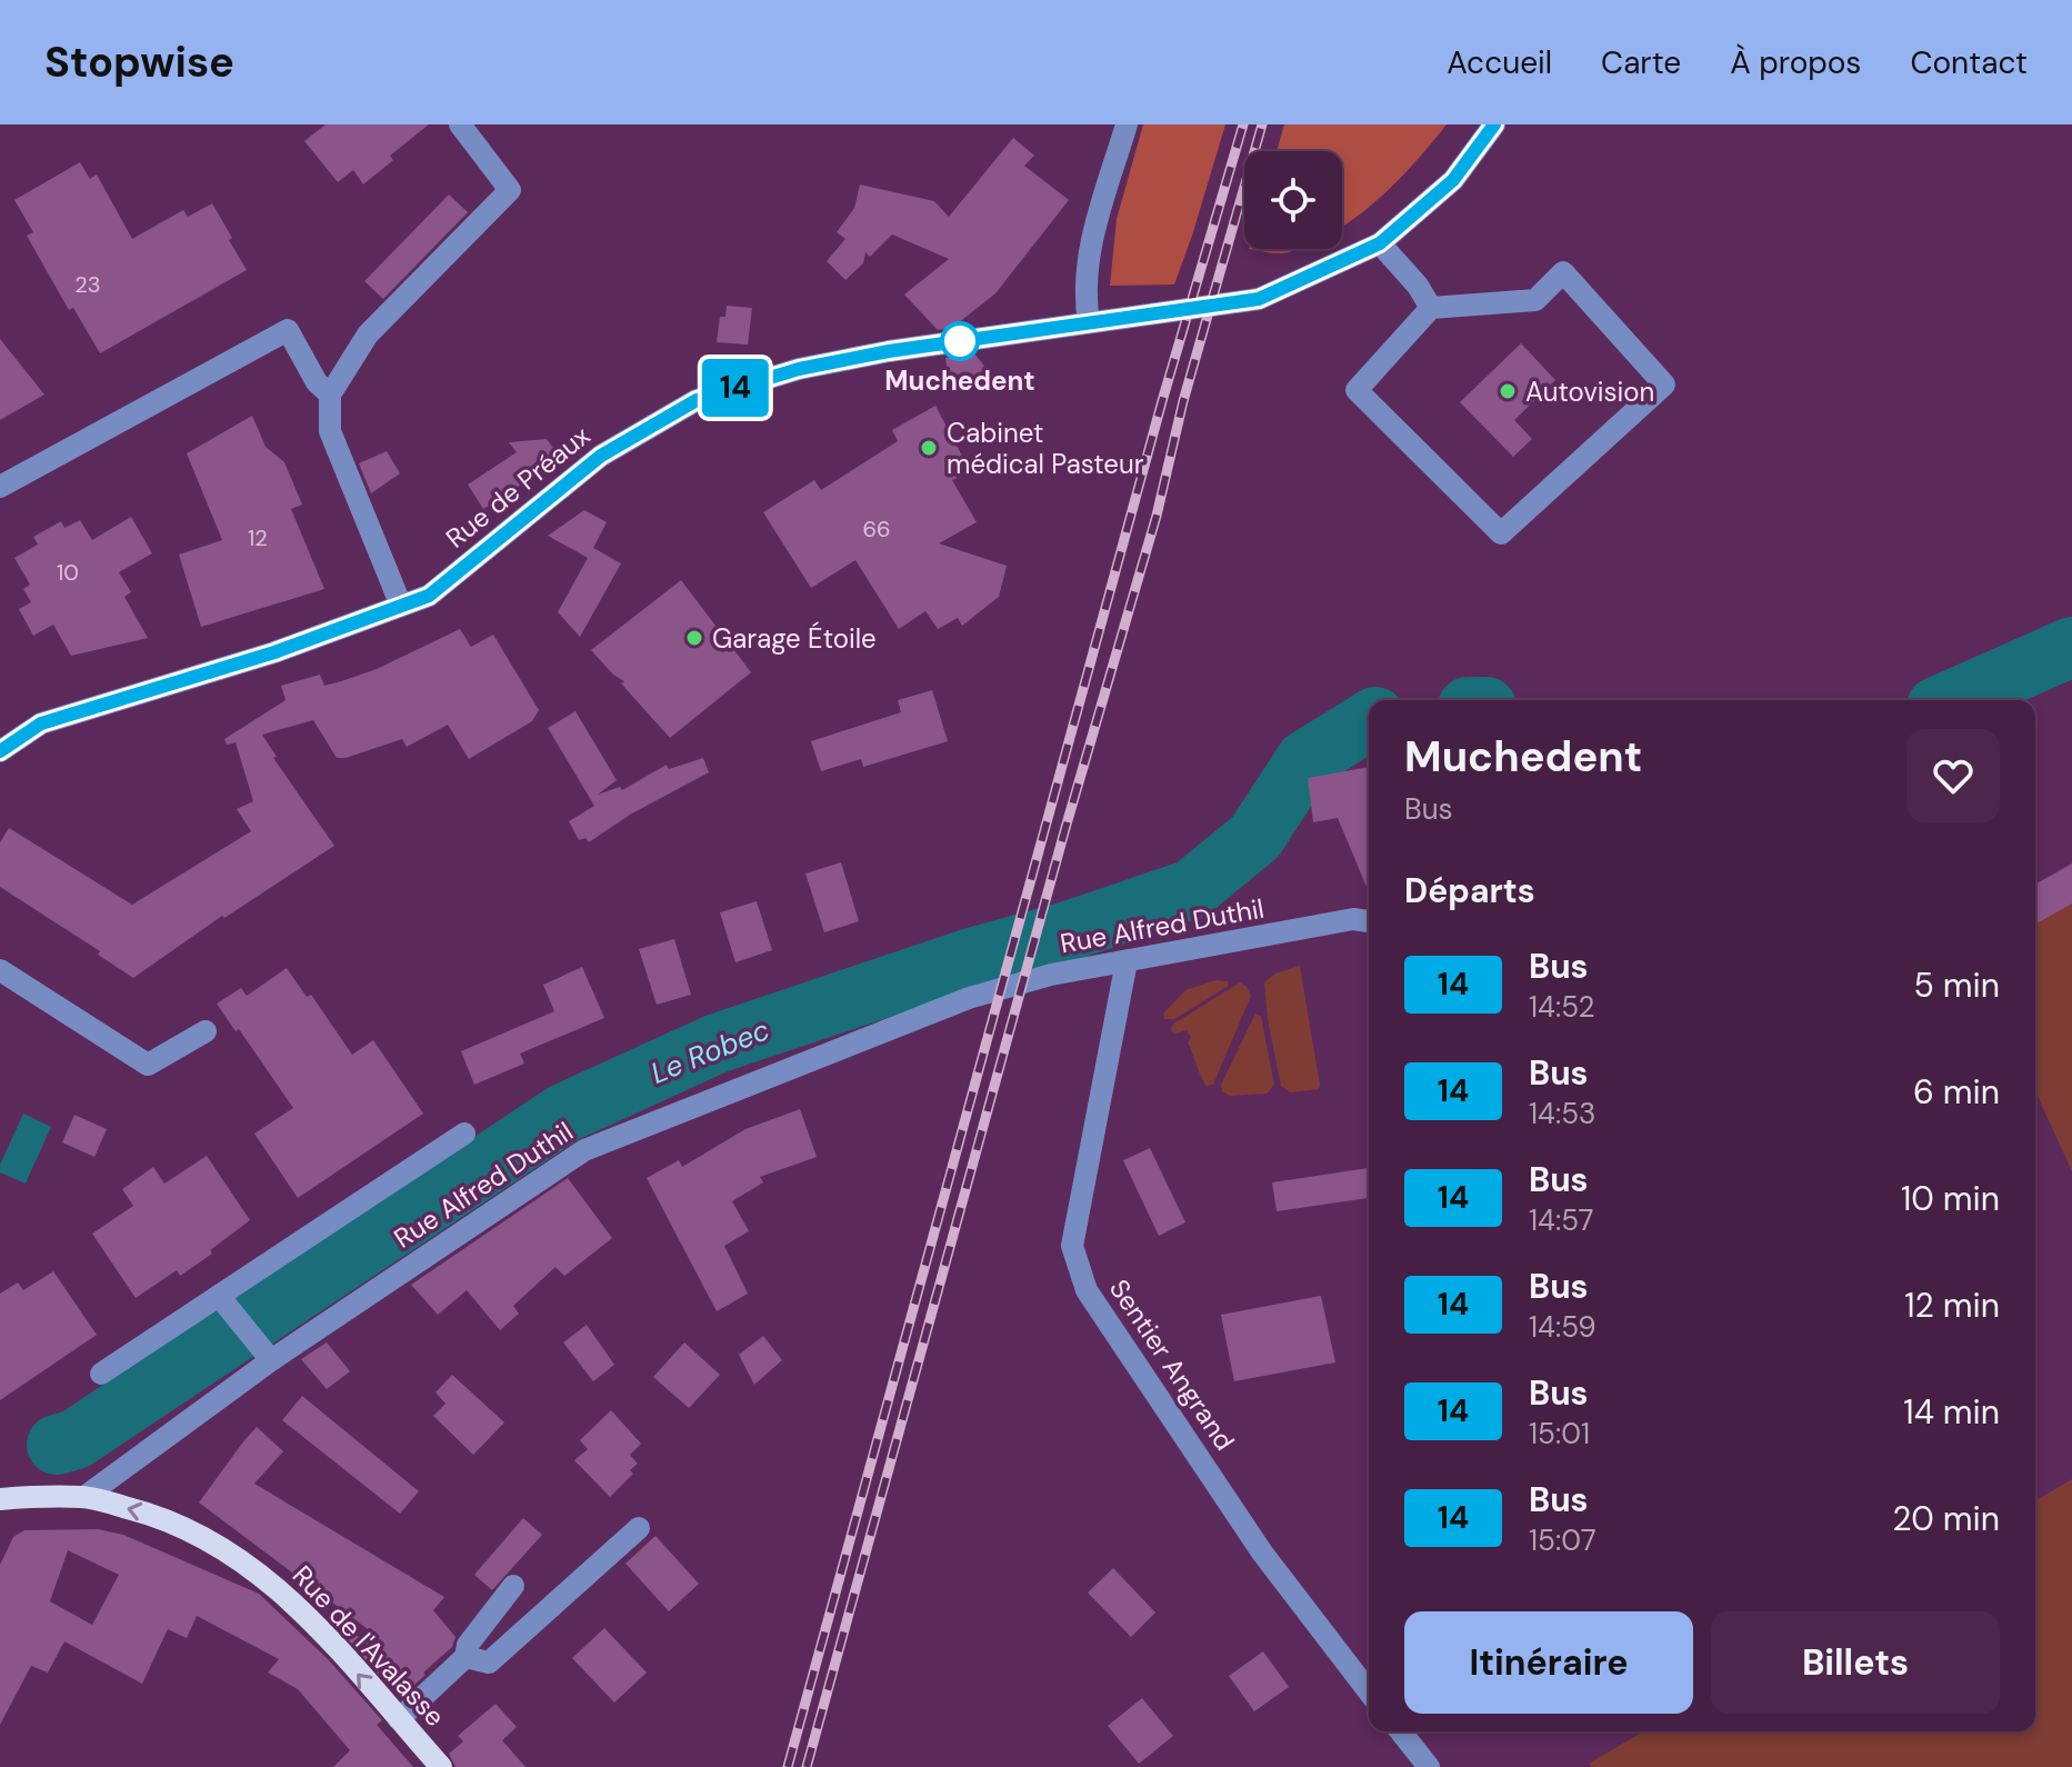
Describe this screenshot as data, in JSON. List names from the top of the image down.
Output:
{
  "streets": {
    "main road": ["Rue de l'Avalasse"],
    "street": ["Rue de Préaux", "Rue Alfred Duthil", "Sentier Angrand"]
  },
  "crossings": [
    ["Rue Alfred Duthil", "Sentier Angrand"],
    ["Rue Alfred Duthil", "Rue de l'Avalasse"]
  ],
  "one_way": ["Rue de l'Avalasse"],
  "water": ["Le Robec"],
  "places": [
    "Muchedent",
    "Autovision",
    "Cabinet médical Pasteur",
    "Garage Étoile"
  ],
  "lines": ["bus line 14"],
  "house_numbers": [
    "23",
    "66",
    "12",
    "10"
  ],
  "page": {
    "header": "Stopwise",
    "nav": [
      "Accueil",
      "Carte",
      "À propos",
      "Contact"
    ],
    "on_map": "14",
    "heading": [
      ["Muchedent", "Bus"],
      "Départs"
    ],
    "list": [
      {
        "mark": "14",
        "name": "Bus",
        "note": "14:52",
        "value": "5 min"
      },
      {
        "mark": "14",
        "name": "Bus",
        "note": "14:53",
        "value": "6 min"
      },
      {
        "mark": "14",
        "name": "Bus",
        "note": "14:57",
        "value": "10 min"
      },
      {
        "mark": "14",
        "name": "Bus",
        "note": "14:59",
        "value": "12 min"
      },
      {
        "mark": "14",
        "name": "Bus",
        "note": "15:01",
        "value": "14 min"
      },
      {
        "mark": "14",
        "name": "Bus",
        "note": "15:07",
        "value": "20 min"
      }
    ],
    "buttons": ["Itinéraire", "Billets"]
  }
}
